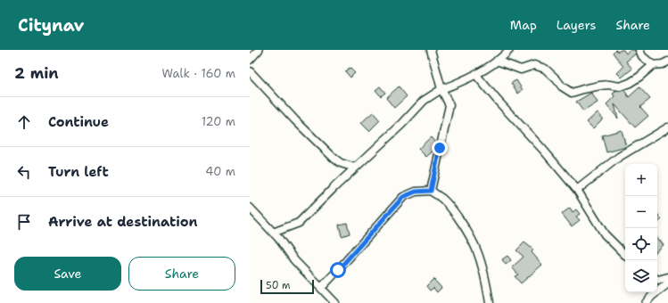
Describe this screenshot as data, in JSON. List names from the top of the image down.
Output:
{
  "scale_bar": "50 m",
  "page": {
    "header": "Citynav",
    "nav": ["Map", "Layers", "Share"],
    "heading": ["2 min", "Walk · 160 m"],
    "list": [
      ["Continue", "120 m"],
      ["Turn left", "40 m"],
      "Arrive at destination"
    ],
    "map_buttons": ["+", "−"],
    "buttons": ["Save", "Share"],
    "scale": "50 m"
  }
}
